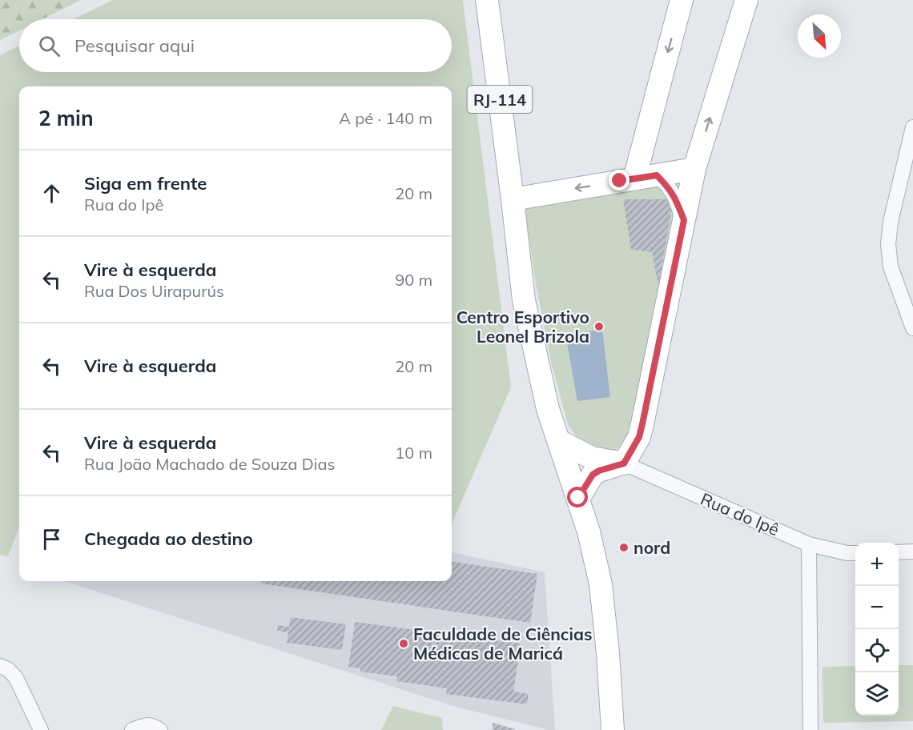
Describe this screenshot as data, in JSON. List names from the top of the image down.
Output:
{
  "streets": {
    "main road": ["RJ-114", "Rua do Ipê"]
  },
  "crossings": [
    ["RJ-114", "Rua do Ipê"]
  ],
  "places": ["Centro Esportivo Leonel Brizola", "nord", "Faculdade de Ciências Médicas de Maricá"],
  "north": "bottom right",
  "page": {
    "search": "Pesquisar aqui",
    "heading": ["2 min", "A pé · 140 m"],
    "list": [
      ["Siga em frente", "Rua do Ipê", "20 m"],
      ["Vire à esquerda", "Rua Dos Uirapurús", "90 m"],
      ["Vire à esquerda", "20 m"],
      ["Vire à esquerda", "Rua João Machado de Souza Dias", "10 m"],
      "Chegada ao destino"
    ],
    "map_buttons": ["+", "−"]
  }
}
